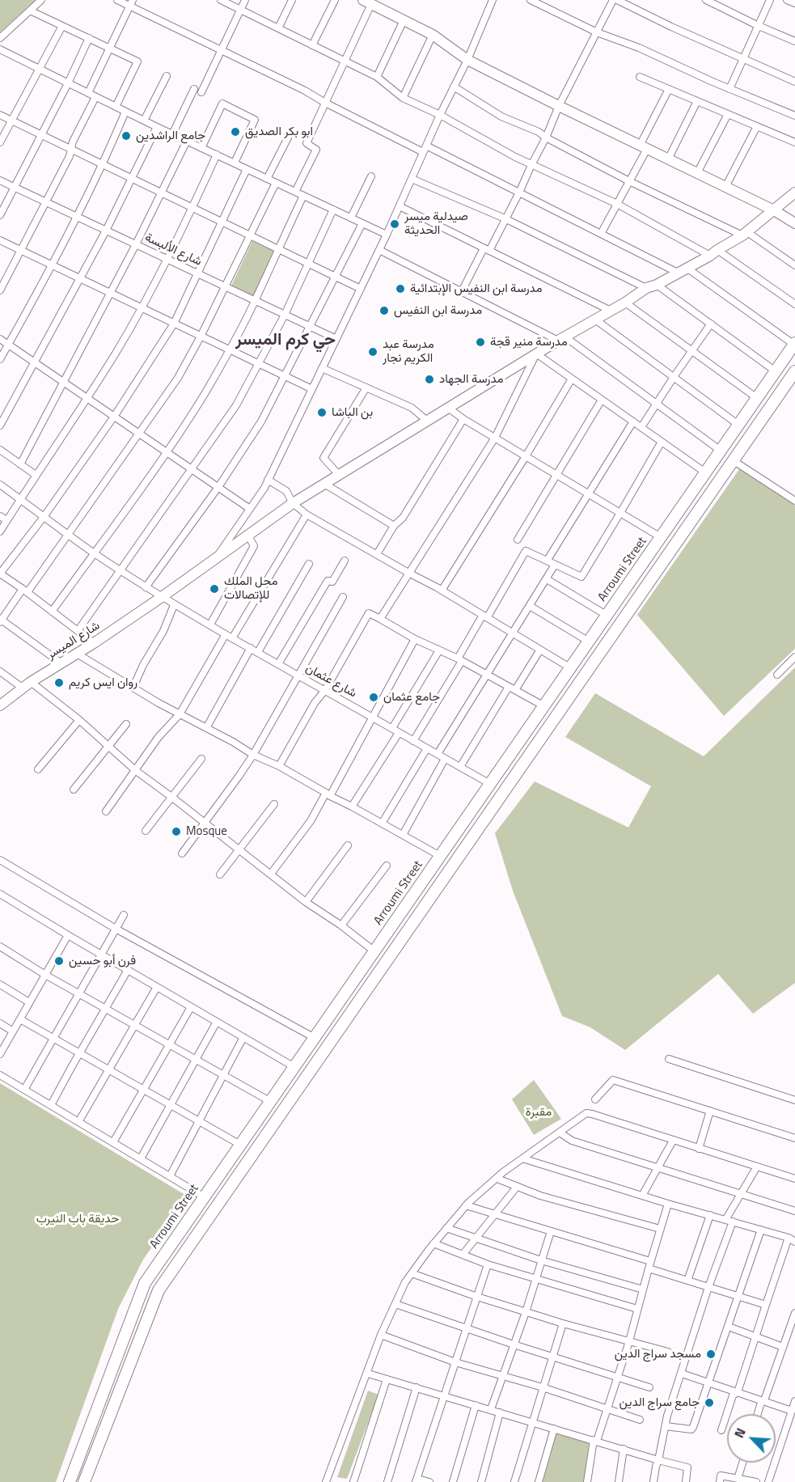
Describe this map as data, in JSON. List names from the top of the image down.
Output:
{
  "streets": {
    "main road": ["Arroumi Street", "شارع الميسر"],
    "street": ["شارع الألبسة", "شارع عثمان"]
  },
  "crossings": [
    ["Arroumi Street", "شارع عثمان"],
    ["شارع الميسر", "شارع عثمان"]
  ],
  "districts": ["حي كرم الميسر"],
  "parks": ["مقبرة", "حديقة باب النيرب"],
  "places": [
    "ابو بكر الصديق",
    "جامع الراشدين",
    "صيدلية ميسر الحديثة",
    "مدرسة ابن النفيس الإبتدائية",
    "مدرسة ابن النفيس",
    "مدرسة منير قجة",
    "مدرسة عبد الكريم نجار",
    "مدرسة الجهاد",
    "بن الباشا",
    "محل الملك للإتصالات",
    "روان ايس كريم",
    "جامع عثمان",
    "Mosque",
    "فرن أبو حسين",
    "مسجد سراج الدين",
    "جامع سراج الدين"
  ],
  "north": "top left"
}
